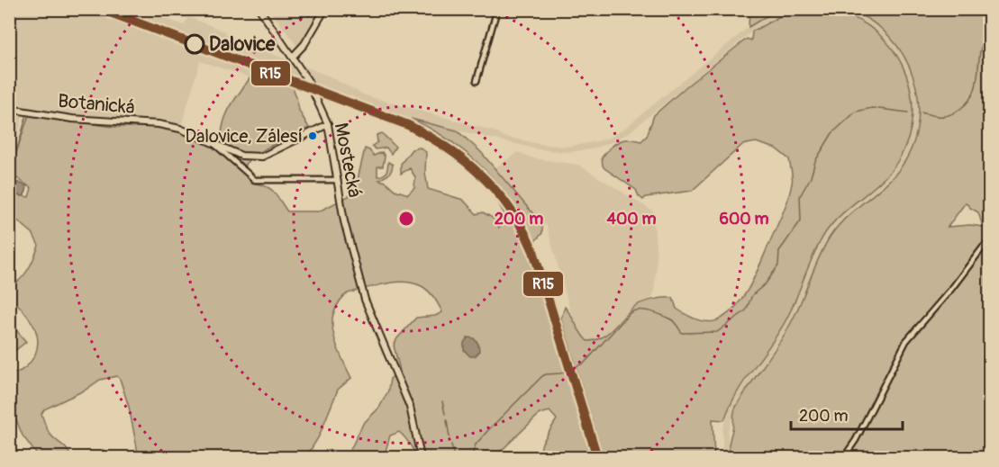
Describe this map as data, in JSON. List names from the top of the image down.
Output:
{
  "streets": {
    "street": ["Botanická", "Mostecká"]
  },
  "crossings": [
    ["Botanická", "Mostecká"]
  ],
  "places": ["Dalovice", "Dalovice, Zálesí"],
  "lines": ["transit line R15"],
  "scale_bar": "200 m",
  "rings": ["200 m", "400 m", "600 m"]
}
